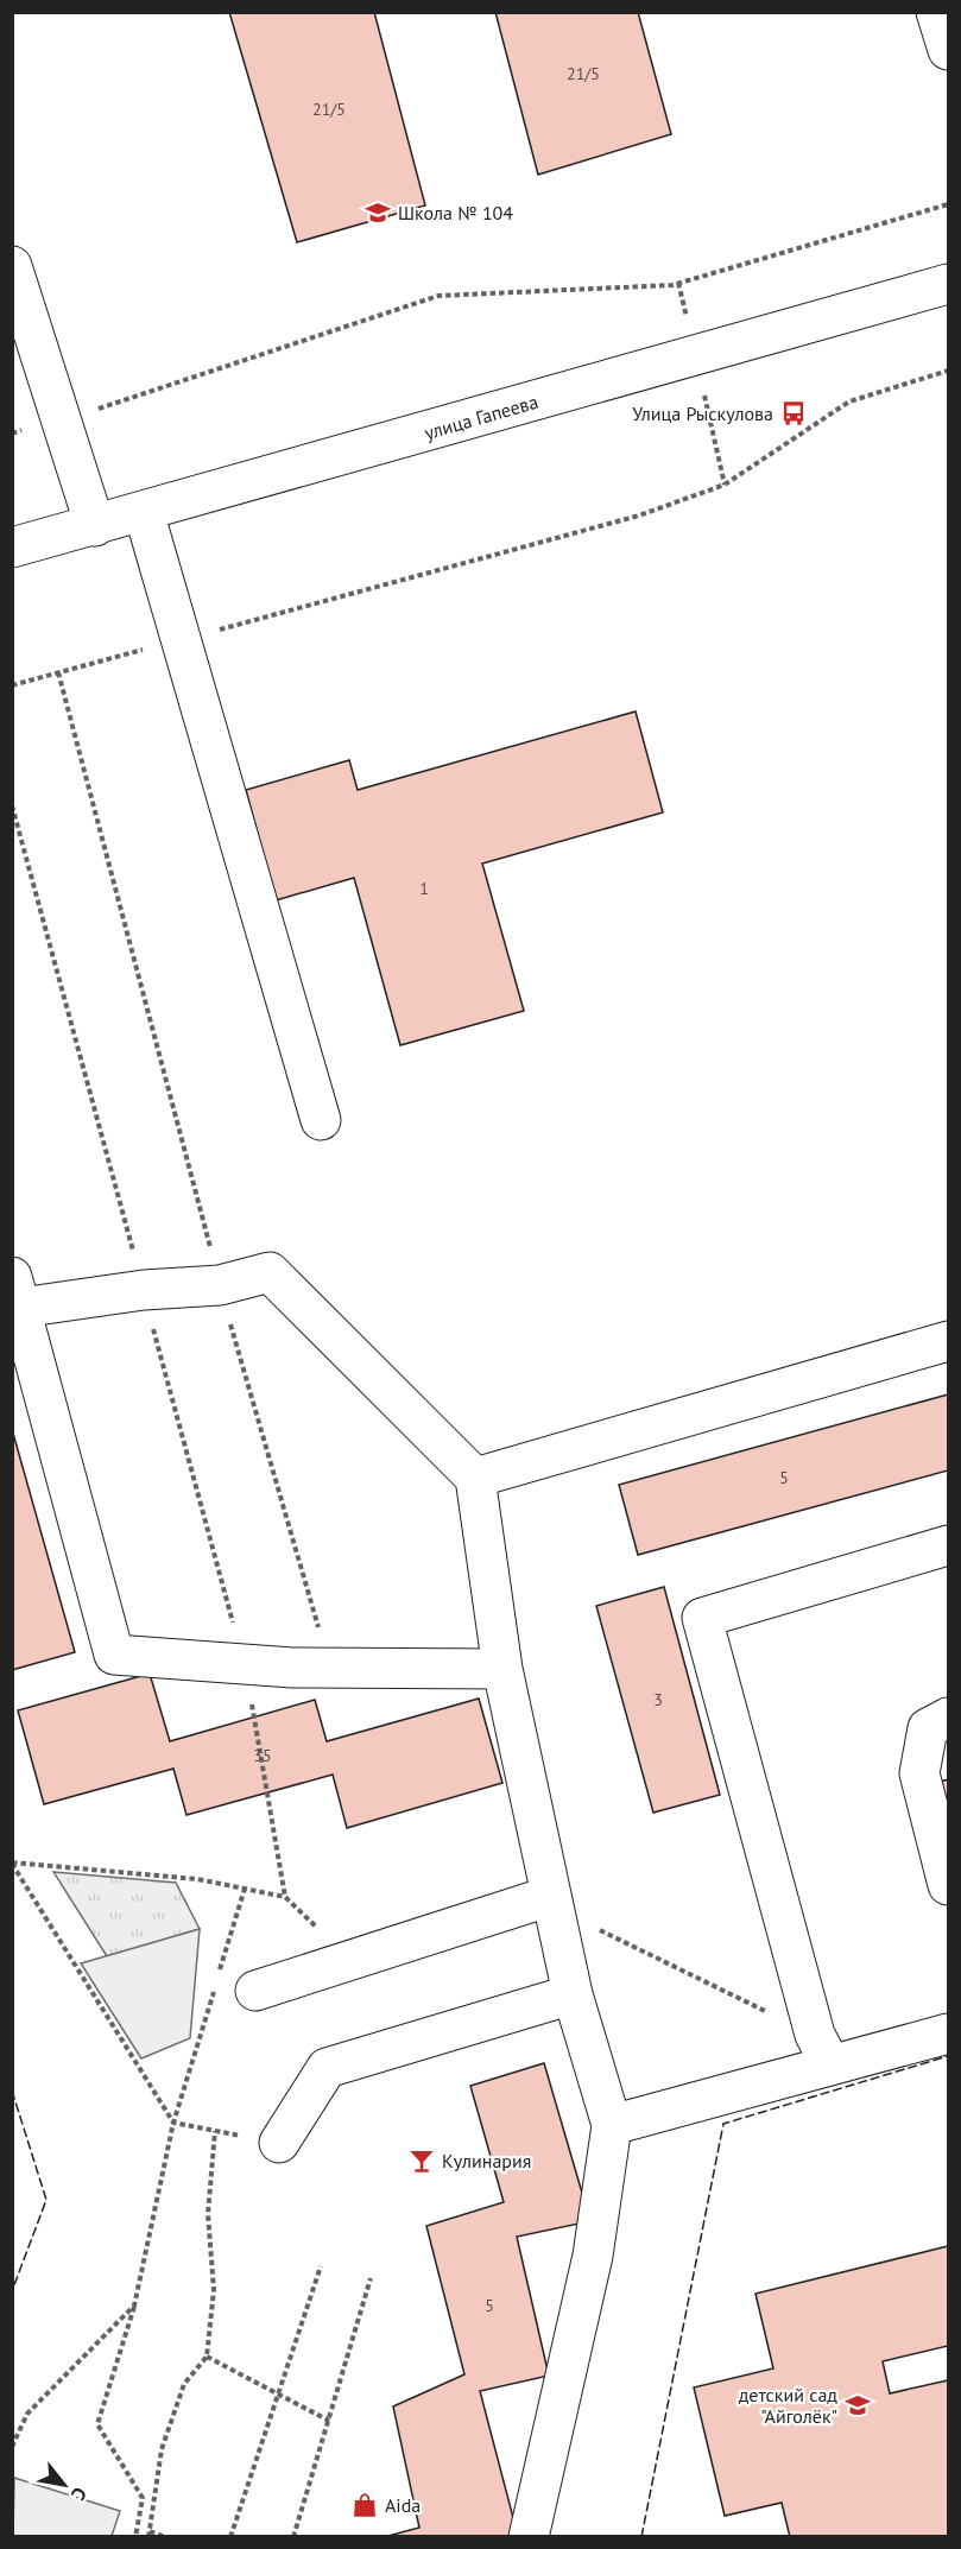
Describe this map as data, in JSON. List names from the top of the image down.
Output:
{
  "streets": {
    "main road": ["улица Гапеева"]
  },
  "places": {
    "school or university": ["Школа № 104", "детский сад \"Айголёк\""],
    "bus stop": ["Улица Рыскулова"],
    "bar": ["Кулинария"],
    "shop": ["Aida"]
  },
  "house_numbers": [
    "21/5",
    "21/5",
    "1",
    "5",
    "3",
    "35",
    "5"
  ],
  "north": "bottom right"
}
